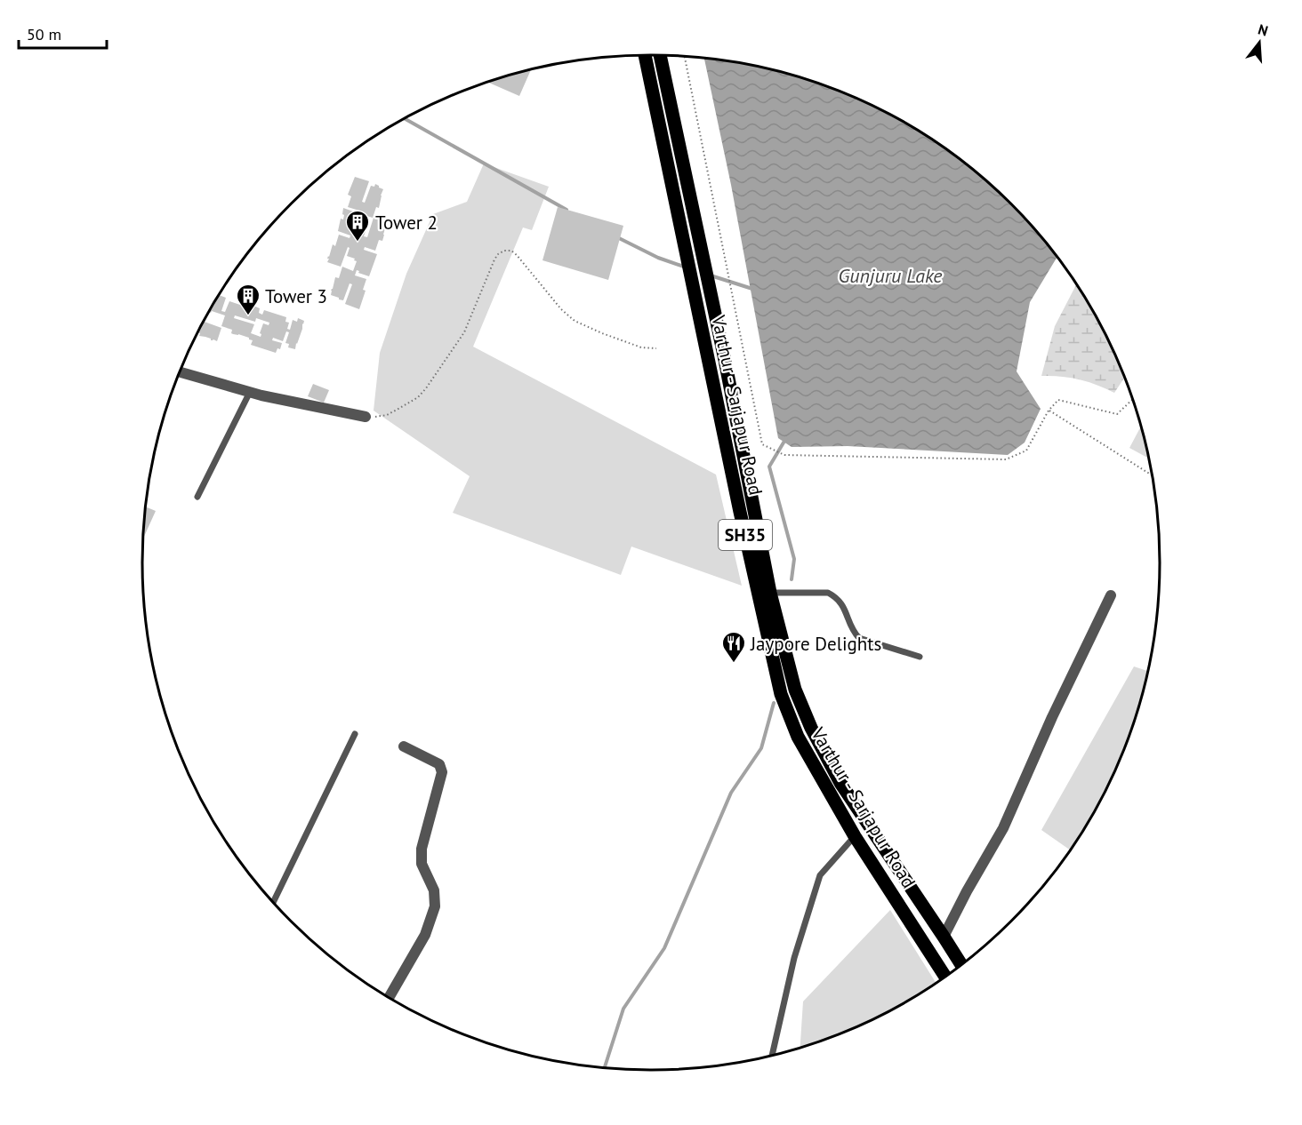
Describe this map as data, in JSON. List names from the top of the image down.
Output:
{
  "streets": {
    "main road": ["Varthur - Sarjapur Road", "SH35"]
  },
  "water": ["Gunjuru Lake"],
  "places": {
    "building": ["Tower 2", "Tower 3"],
    "restaurant": ["Jaypore Delights"]
  },
  "scale_bar": "50 m",
  "north": "top"
}
